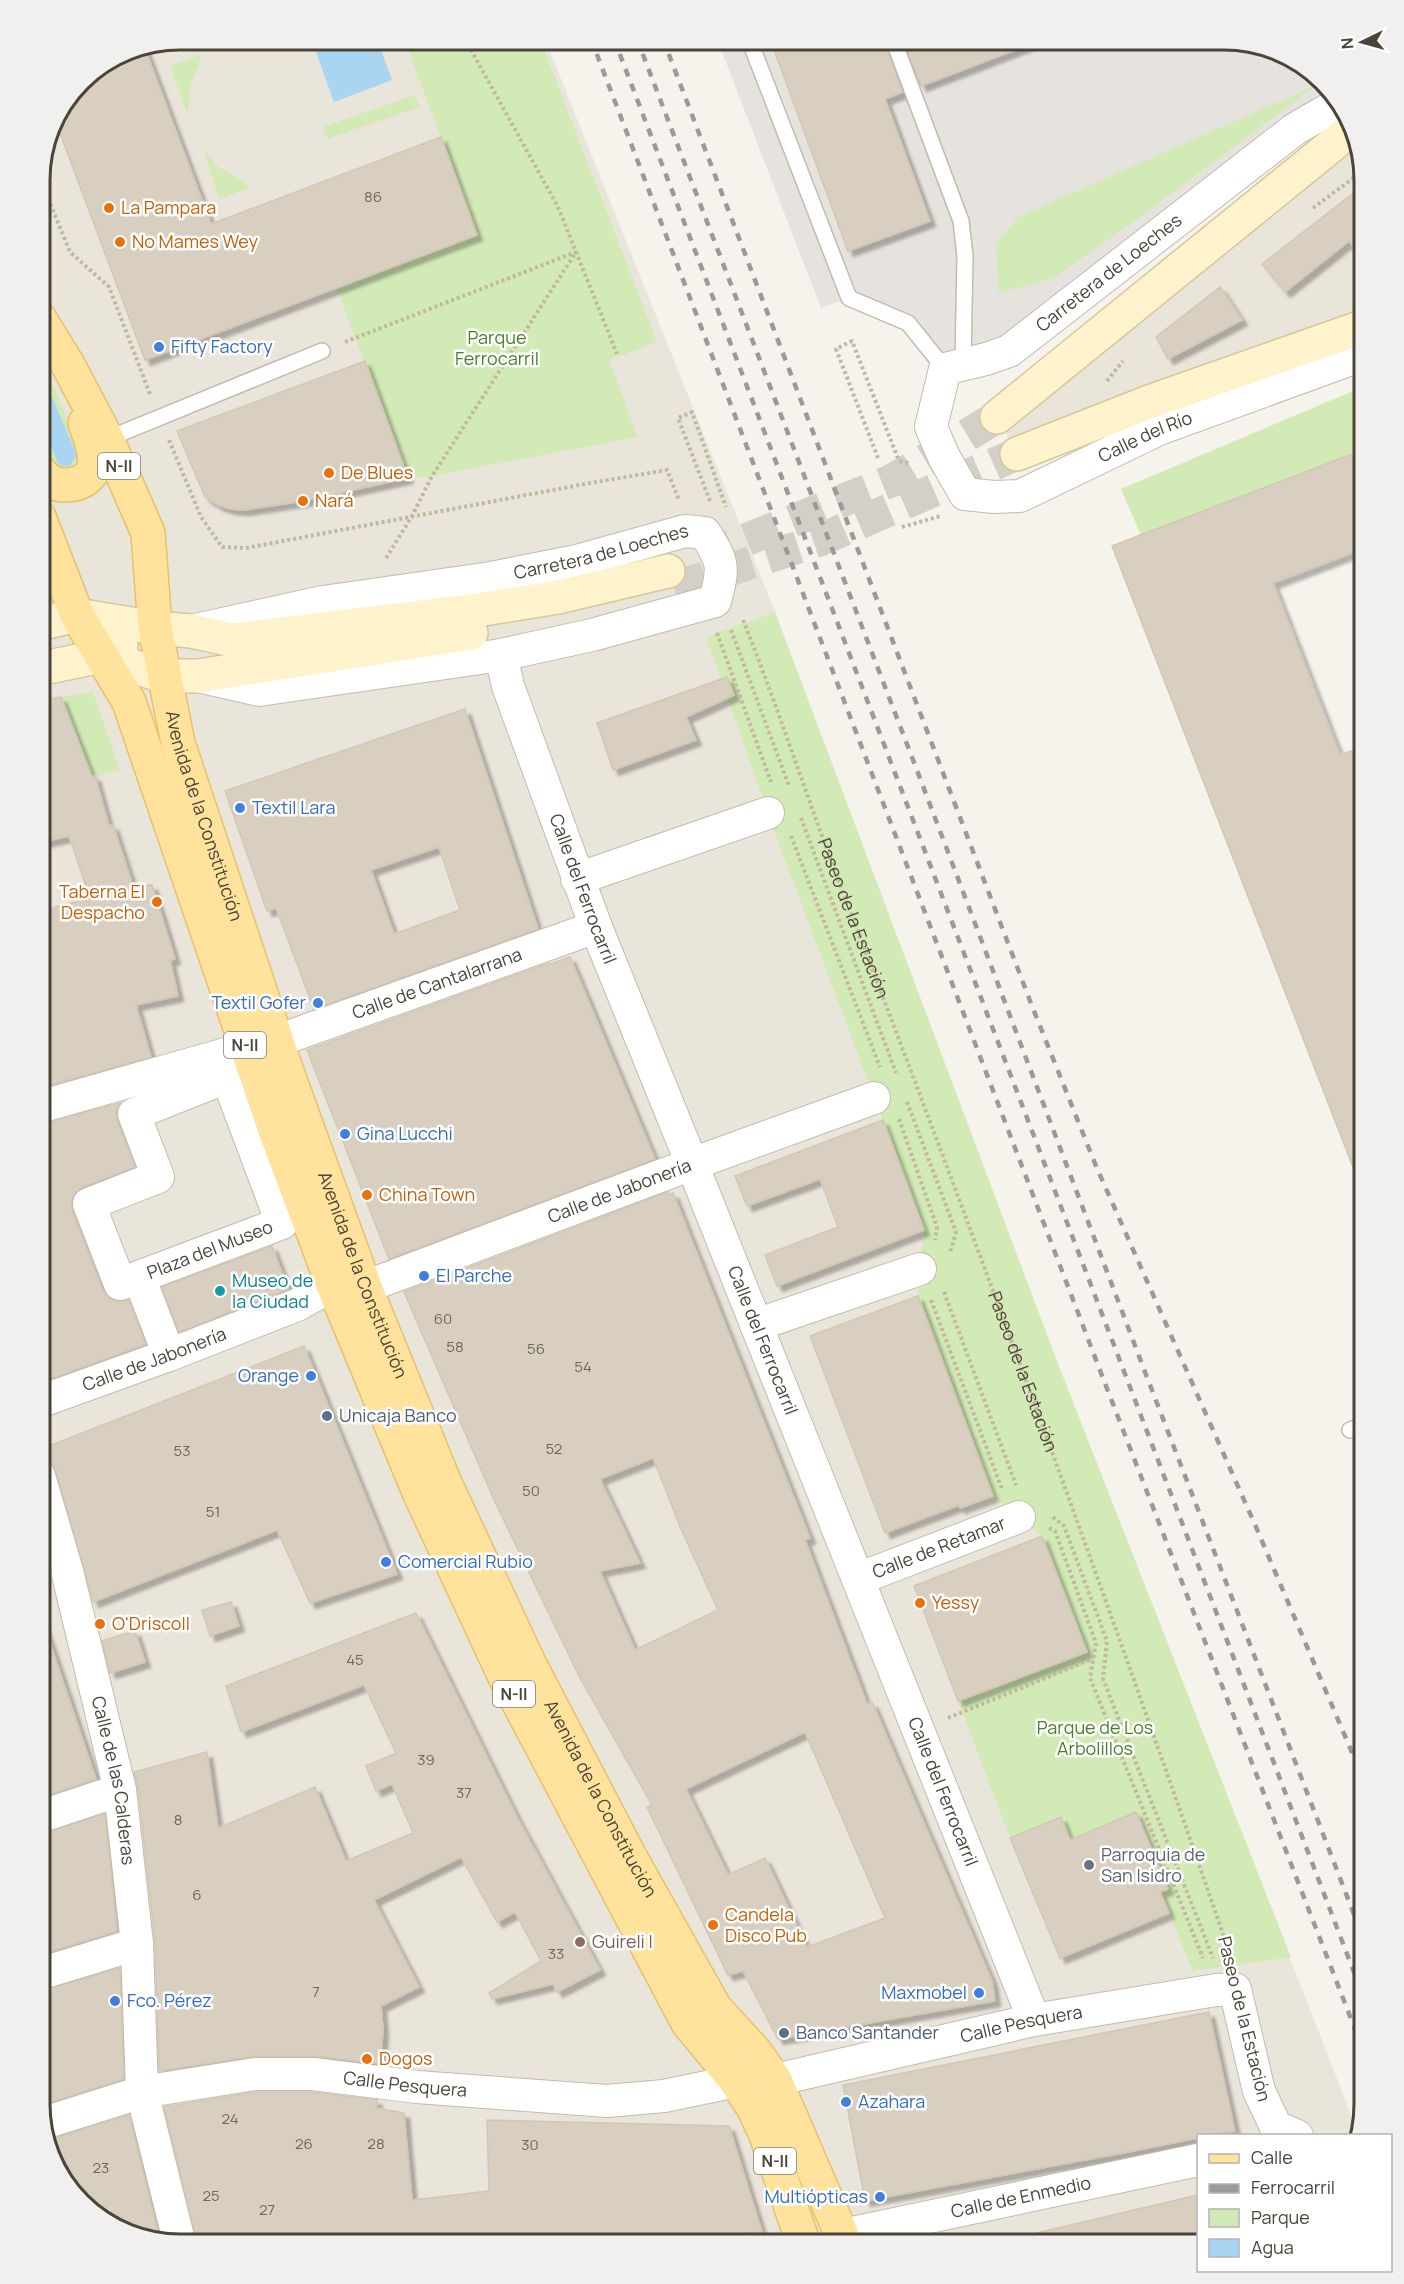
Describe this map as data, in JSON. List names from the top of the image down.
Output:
{
  "streets": {
    "main road": ["N-II", "Avenida de la Constitución"],
    "street": [
      "Carretera de Loeches",
      "Calle del Río",
      "Calle del Ferrocarril",
      "Paseo de la Estación",
      "Calle de Cantalarrana",
      "Calle de Jabonería",
      "Plaza del Museo",
      "Calle de Retamar",
      "Calle de las Calderas",
      "Calle Pesquera",
      "Calle de Enmedio"
    ]
  },
  "crossings": [
    ["Carretera de Loeches", "Calle del Río"],
    ["Carretera de Loeches", "Avenida de la Constitución"],
    ["Carretera de Loeches", "Calle del Ferrocarril"],
    ["N-II", "Avenida de la Constitución"],
    ["Avenida de la Constitución", "Calle de Cantalarrana"],
    ["Avenida de la Constitución", "Calle de Jabonería"],
    ["Avenida de la Constitución", "Calle Pesquera"],
    ["Calle del Ferrocarril", "Calle de Cantalarrana"],
    ["Calle del Ferrocarril", "Calle de Jabonería"],
    ["Calle del Ferrocarril", "Calle de Retamar"],
    ["Calle del Ferrocarril", "Calle Pesquera"],
    ["Paseo de la Estación", "Calle Pesquera"],
    ["Calle de las Calderas", "Calle Pesquera"]
  ],
  "parks": ["Parque Ferrocarril", "Parque de Los Arbolillos"],
  "places": [
    "La Pampara",
    "No Mames Wey",
    "Fifty Factory",
    "De Blues",
    "Nará",
    "Textil Lara",
    "Taberna El Despacho",
    "Textil Gofer",
    "Gina Lucchi",
    "China Town",
    "El Parche",
    "Museo de la Ciudad",
    "Orange",
    "Unicaja Banco",
    "Comercial Rubio",
    "Yessy",
    "O'Driscoll",
    "Parroquia de San Isidro",
    "Candela Disco Pub",
    "Guireli I",
    "Maxmobel",
    "Fco. Pérez",
    "Banco Santander",
    "Dogos",
    "Azahara",
    "Multiópticas"
  ],
  "house_numbers": [
    "86",
    "60",
    "58",
    "56",
    "54",
    "52",
    "53",
    "50",
    "51",
    "45",
    "39",
    "37",
    "8",
    "6",
    "33",
    "7",
    "24",
    "26",
    "28",
    "30",
    "23",
    "25",
    "27"
  ],
  "legend": [
    "Calle",
    "Ferrocarril",
    "Parque",
    "Agua"
  ],
  "north": "left"
}
